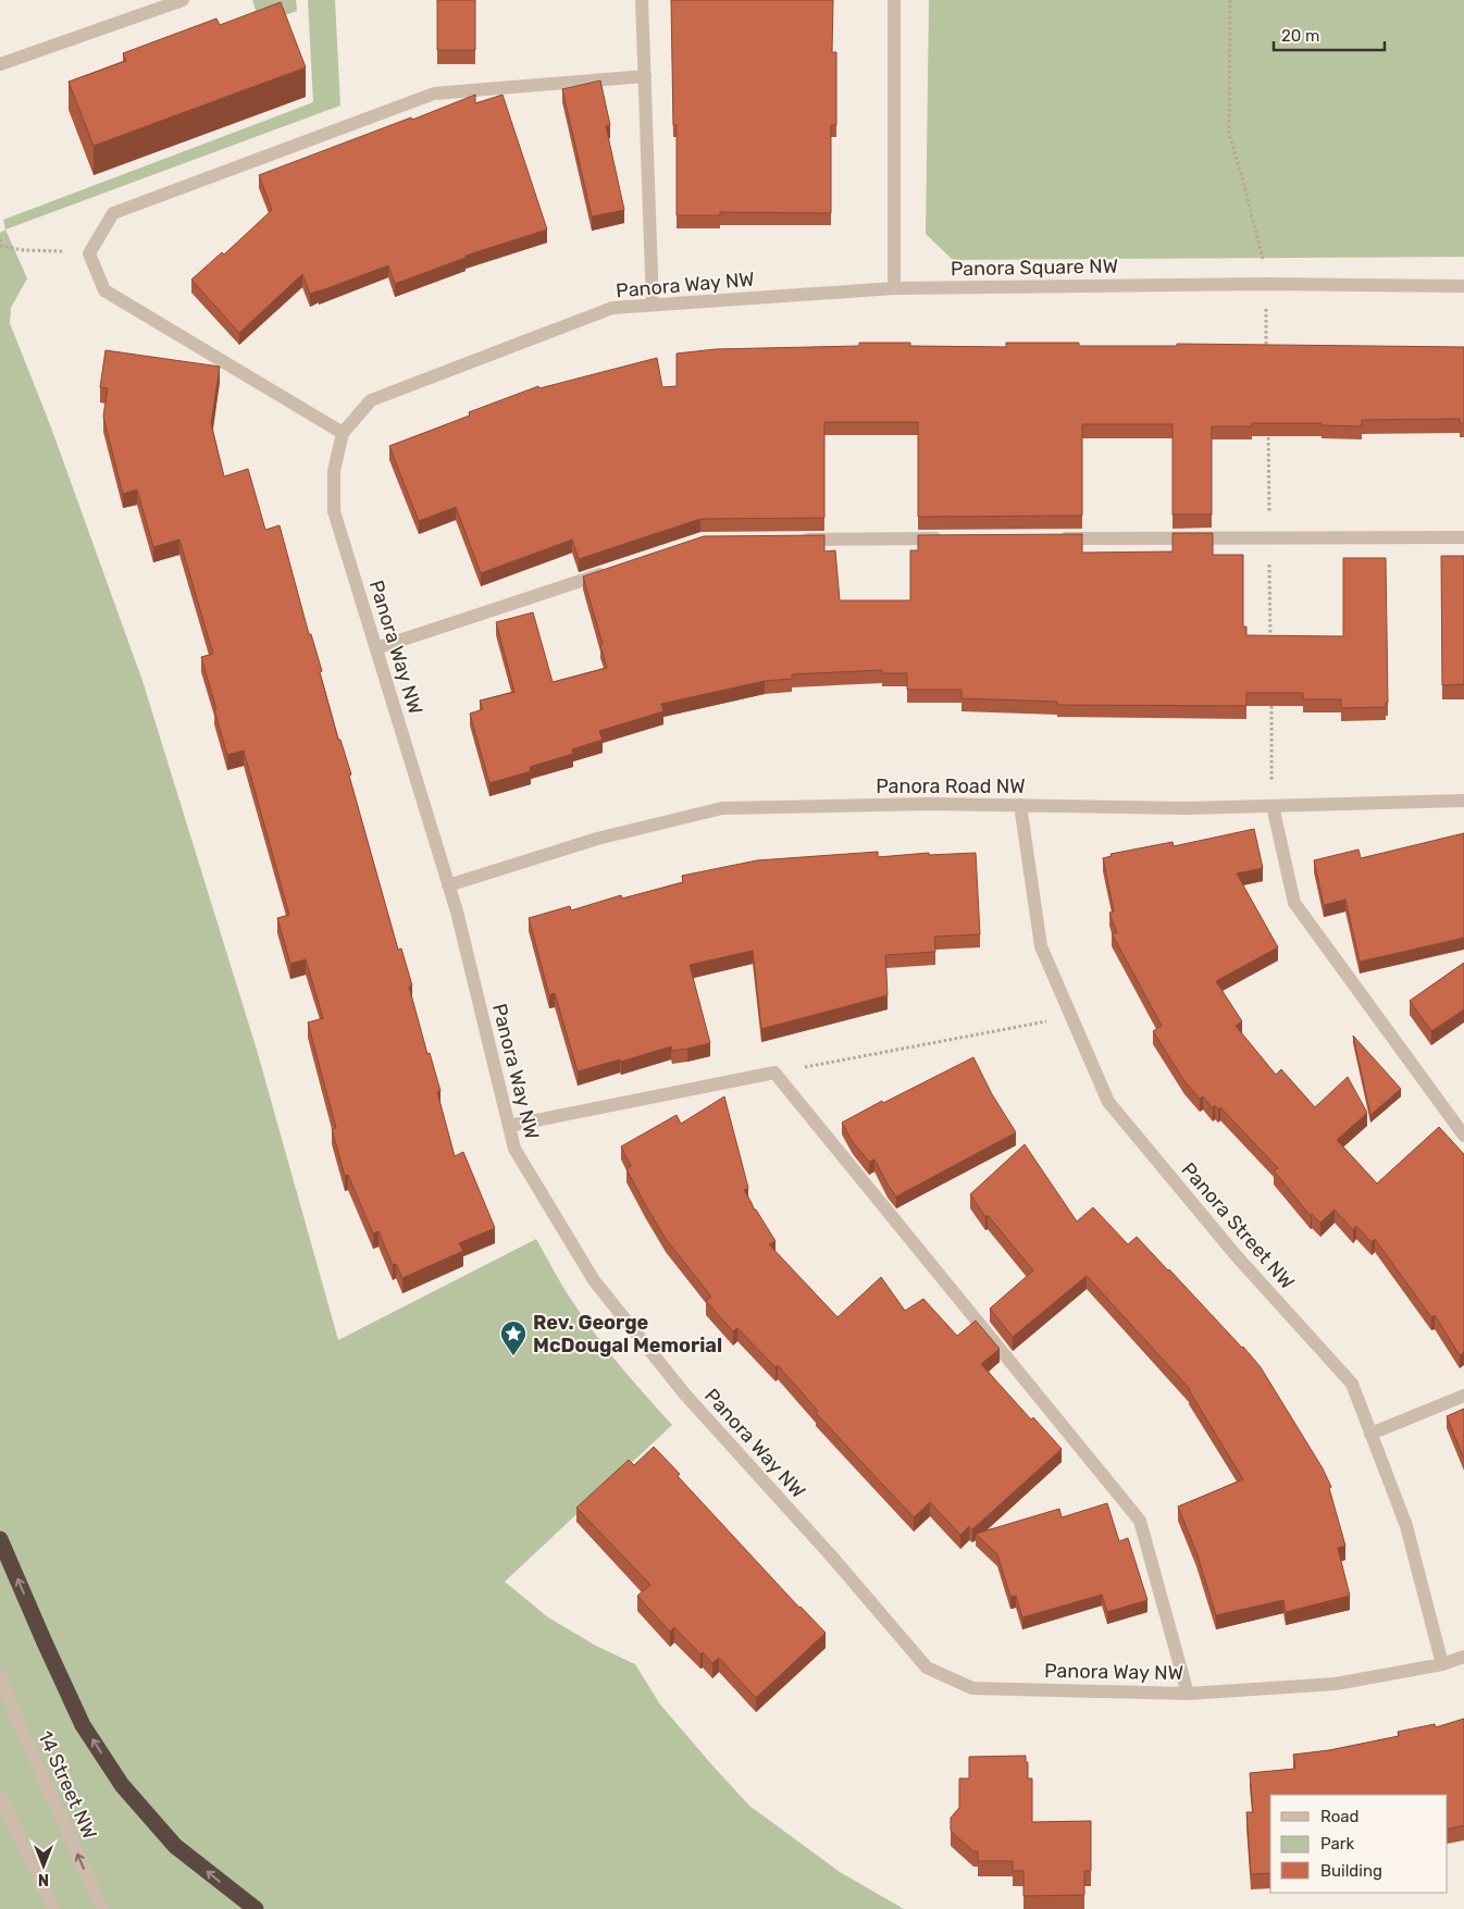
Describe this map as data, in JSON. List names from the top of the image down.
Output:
{
  "streets": {
    "street": [
      "Panora Square NW",
      "Panora Way NW",
      "Panora Road NW",
      "Panora Street NW",
      "14 Street NW"
    ]
  },
  "crossings": [
    ["Panora Square NW", "Panora Way NW"],
    ["Panora Way NW", "Panora Road NW"],
    ["Panora Way NW", "Panora Street NW"],
    ["Panora Road NW", "Panora Street NW"]
  ],
  "places": {
    "place": ["Rev. George McDougal Memorial"]
  },
  "legend": ["Road", "Park", "Building"],
  "scale_bar": "20 m",
  "north": "bottom"
}
